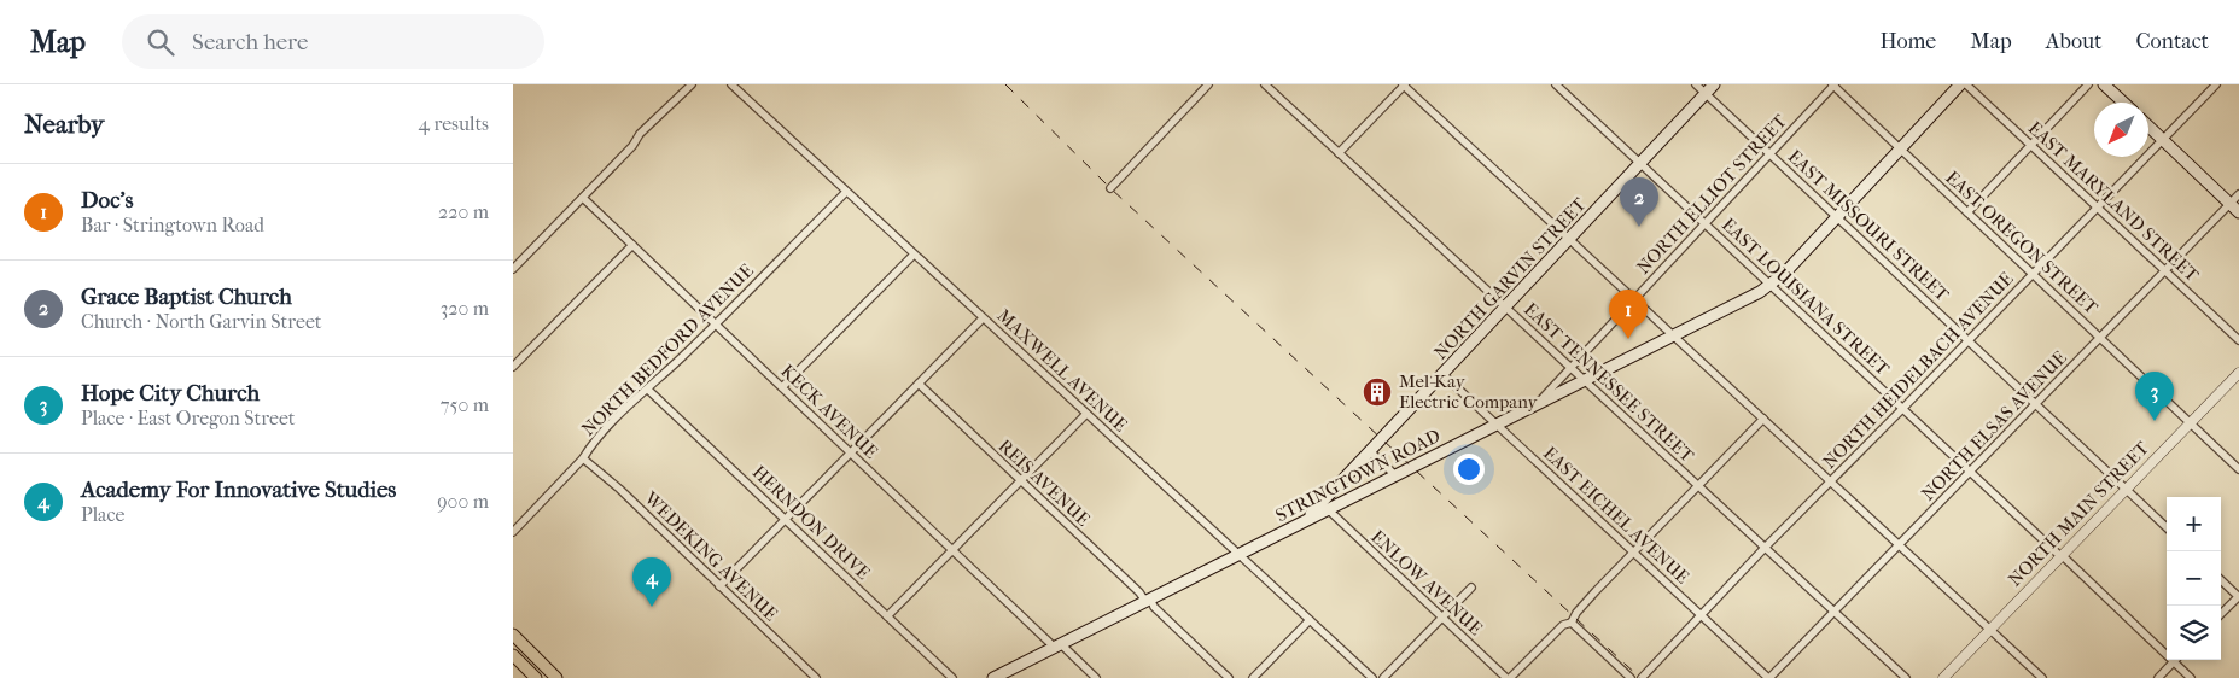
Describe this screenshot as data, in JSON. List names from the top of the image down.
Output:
{
  "streets": {
    "main road": ["NORTH GARVIN STREET", "STRINGTOWN ROAD"],
    "street": [
      "NORTH ELLIOT STREET",
      "EAST MARYLAND STREET",
      "EAST MISSOURI STREET",
      "EAST OREGON STREET",
      "EAST LOUISIANA STREET",
      "NORTH BEDFORD AVENUE",
      "MAXWELL AVENUE",
      "NORTH HEIDELBACH AVENUE",
      "EAST TENNESSEE STREET",
      "KECK AVENUE",
      "NORTH ELSAS AVENUE",
      "REIS AVENUE",
      "NORTH MAIN STREET",
      "EAST EICHEL AVENUE",
      "HERNDON DRIVE",
      "WEDEKING AVENUE",
      "ENLOW AVENUE"
    ]
  },
  "crossings": [
    ["NORTH ELLIOT STREET", "EAST MISSOURI STREET"],
    ["NORTH ELLIOT STREET", "EAST OREGON STREET"],
    ["NORTH ELLIOT STREET", "EAST LOUISIANA STREET"],
    ["NORTH ELLIOT STREET", "EAST TENNESSEE STREET"],
    ["NORTH ELLIOT STREET", "STRINGTOWN ROAD"],
    ["EAST MARYLAND STREET", "NORTH HEIDELBACH AVENUE"],
    ["EAST MARYLAND STREET", "NORTH ELSAS AVENUE"],
    ["EAST MISSOURI STREET", "NORTH GARVIN STREET"],
    ["EAST MISSOURI STREET", "NORTH HEIDELBACH AVENUE"],
    ["EAST MISSOURI STREET", "NORTH ELSAS AVENUE"],
    ["EAST MISSOURI STREET", "STRINGTOWN ROAD"],
    ["EAST MISSOURI STREET", "NORTH MAIN STREET"],
    ["EAST OREGON STREET", "NORTH HEIDELBACH AVENUE"],
    ["EAST OREGON STREET", "NORTH ELSAS AVENUE"],
    ["EAST OREGON STREET", "STRINGTOWN ROAD"],
    ["EAST OREGON STREET", "NORTH MAIN STREET"],
    ["NORTH GARVIN STREET", "EAST LOUISIANA STREET"],
    ["NORTH GARVIN STREET", "EAST TENNESSEE STREET"],
    ["NORTH GARVIN STREET", "STRINGTOWN ROAD"],
    ["NORTH GARVIN STREET", "EAST EICHEL AVENUE"],
    ["EAST LOUISIANA STREET", "NORTH HEIDELBACH AVENUE"],
    ["EAST LOUISIANA STREET", "NORTH ELSAS AVENUE"],
    ["EAST LOUISIANA STREET", "STRINGTOWN ROAD"],
    ["EAST LOUISIANA STREET", "NORTH MAIN STREET"],
    ["NORTH BEDFORD AVENUE", "MAXWELL AVENUE"],
    ["NORTH BEDFORD AVENUE", "KECK AVENUE"],
    ["NORTH BEDFORD AVENUE", "HERNDON DRIVE"],
    ["NORTH BEDFORD AVENUE", "WEDEKING AVENUE"],
    ["MAXWELL AVENUE", "STRINGTOWN ROAD"],
    ["NORTH HEIDELBACH AVENUE", "EAST TENNESSEE STREET"],
    ["NORTH HEIDELBACH AVENUE", "EAST EICHEL AVENUE"],
    ["EAST TENNESSEE STREET", "NORTH ELSAS AVENUE"],
    ["EAST TENNESSEE STREET", "STRINGTOWN ROAD"],
    ["KECK AVENUE", "STRINGTOWN ROAD"],
    ["NORTH ELSAS AVENUE", "EAST EICHEL AVENUE"],
    ["STRINGTOWN ROAD", "REIS AVENUE"],
    ["STRINGTOWN ROAD", "EAST EICHEL AVENUE"],
    ["STRINGTOWN ROAD", "ENLOW AVENUE"]
  ],
  "places": {
    "building": ["Mel-Kay Electric Company"]
  },
  "north": "bottom left",
  "page": {
    "header": "Map",
    "search": "Search here",
    "nav": [
      "Home",
      "Map",
      "About",
      "Contact"
    ],
    "heading": ["Nearby", "4 results"],
    "list": [
      {
        "mark": "1",
        "name": "Doc's",
        "note": "Bar · Stringtown Road",
        "value": "220 m"
      },
      {
        "mark": "2",
        "name": "Grace Baptist Church",
        "note": "Church · North Garvin Street",
        "value": "320 m"
      },
      {
        "mark": "3",
        "name": "Hope City Church",
        "note": "Place · East Oregon Street",
        "value": "750 m"
      },
      {
        "mark": "4",
        "name": "Academy For Innovative Studies",
        "note": "Place",
        "value": "900 m"
      }
    ],
    "pins": [
      "2",
      "1",
      "3",
      "4"
    ],
    "map_buttons": ["+", "−"]
  }
}
